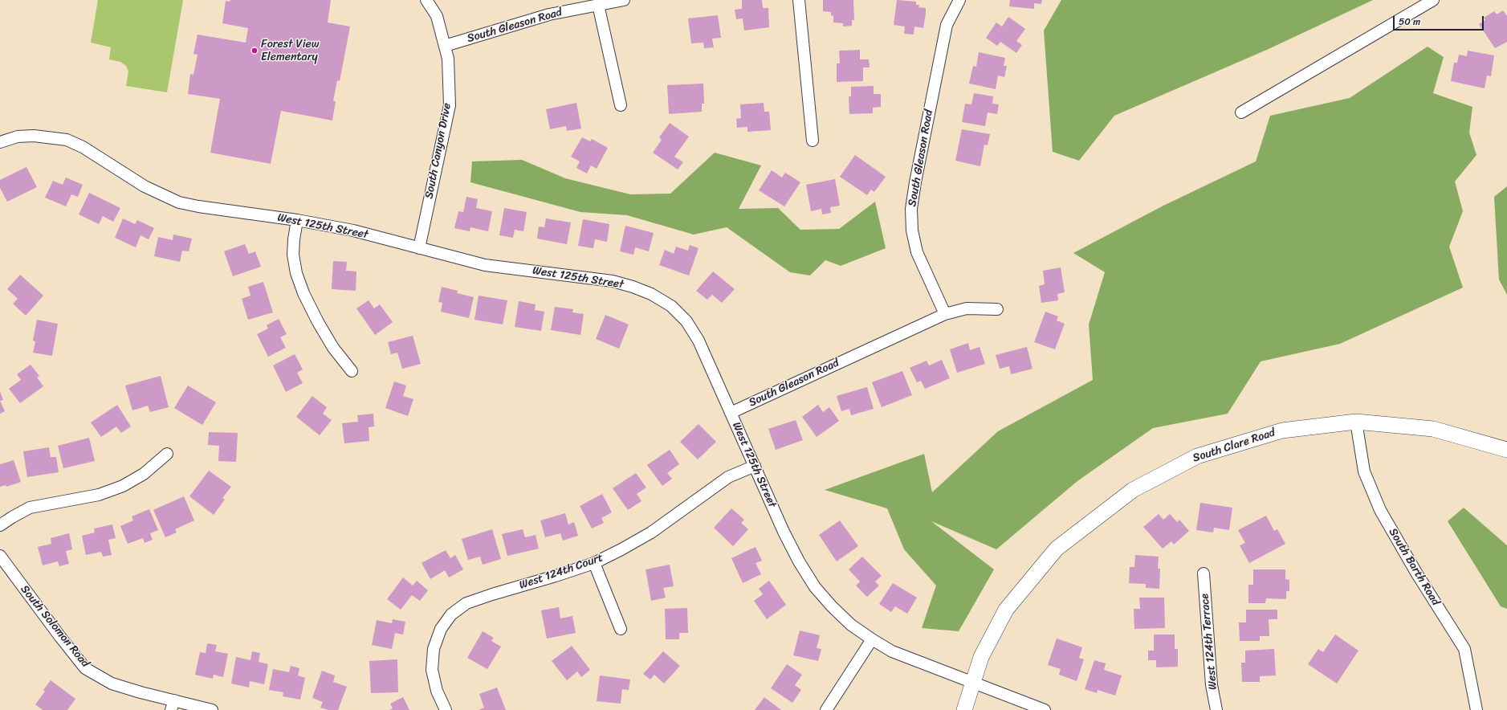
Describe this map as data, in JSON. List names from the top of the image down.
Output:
{
  "streets": {
    "street": [
      "South Gleason Road",
      "South Canyon Drive",
      "West 125th Street",
      "South Clare Road",
      "South Barth Road",
      "West 124th Court",
      "South Solomon Road",
      "West 124th Terrace"
    ]
  },
  "crossings": [
    ["South Gleason Road", "South Canyon Drive"],
    ["South Gleason Road", "West 125th Street"],
    ["South Canyon Drive", "West 125th Street"],
    ["West 125th Street", "South Clare Road"],
    ["West 125th Street", "West 124th Court"],
    ["South Clare Road", "South Barth Road"]
  ],
  "places": ["Forest View Elementary"],
  "scale_bar": "50 m"
}
